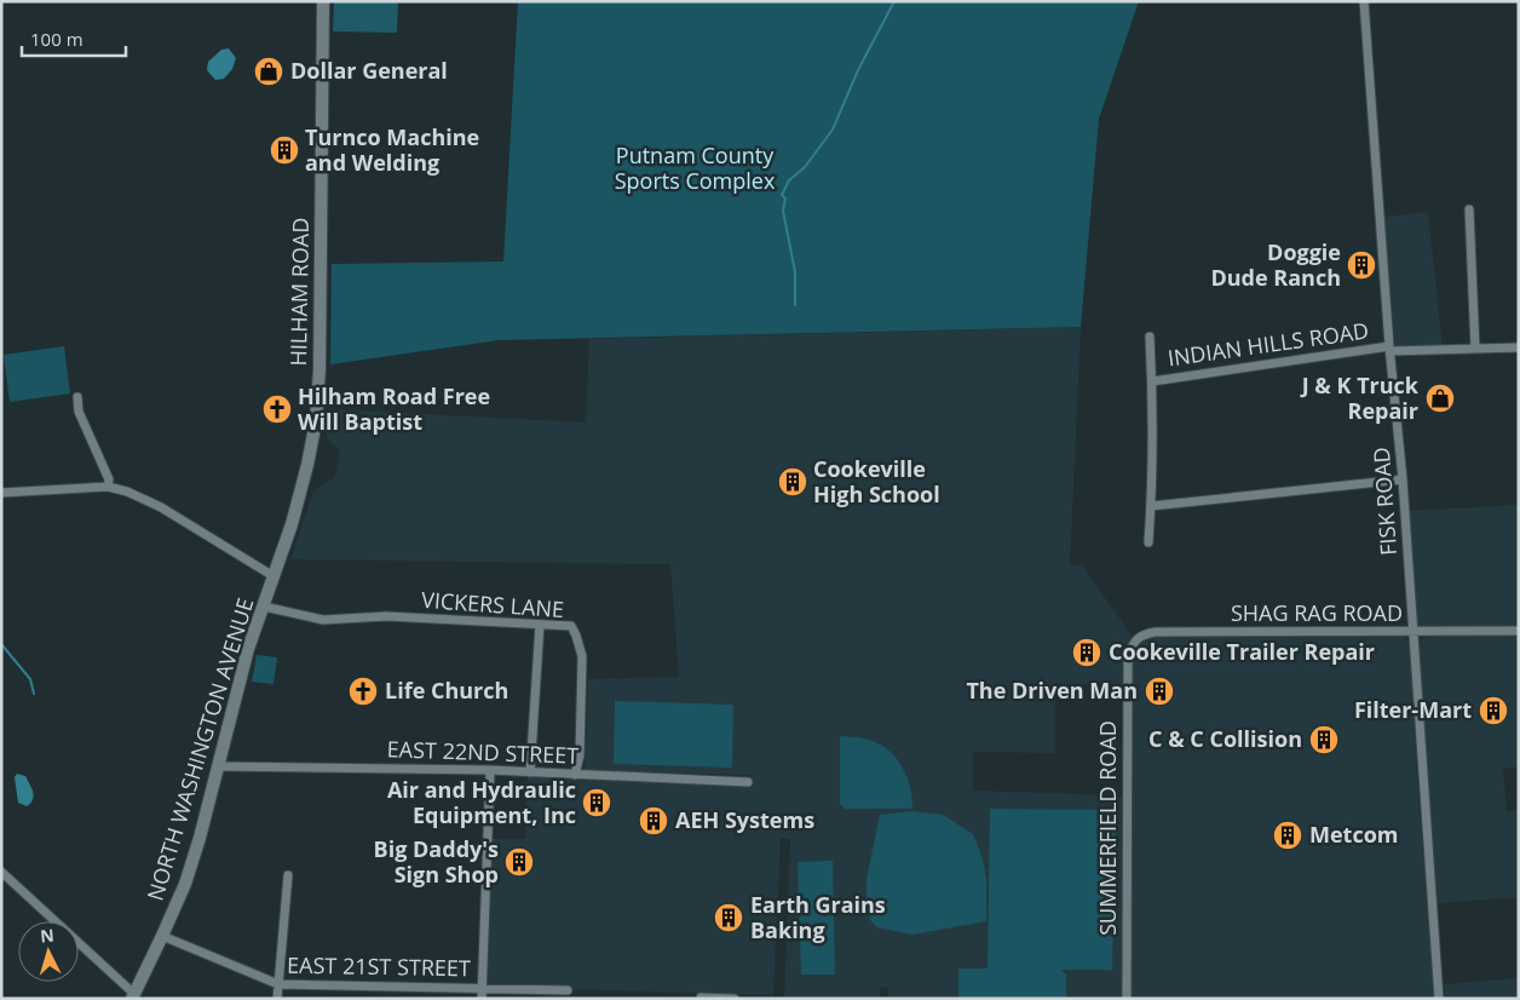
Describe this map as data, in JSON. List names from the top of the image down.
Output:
{
  "streets": {
    "main road": ["HILHAM ROAD", "NORTH WASHINGTON AVENUE"],
    "street": [
      "INDIAN HILLS ROAD",
      "FISK ROAD",
      "VICKERS LANE",
      "SHAG RAG ROAD",
      "EAST 22ND STREET",
      "SUMMERFIELD ROAD",
      "EAST 21ST STREET"
    ]
  },
  "crossings": [
    ["HILHAM ROAD", "NORTH WASHINGTON AVENUE"],
    ["INDIAN HILLS ROAD", "FISK ROAD"],
    ["FISK ROAD", "SHAG RAG ROAD"],
    ["VICKERS LANE", "NORTH WASHINGTON AVENUE"],
    ["VICKERS LANE", "EAST 22ND STREET"],
    ["SHAG RAG ROAD", "SUMMERFIELD ROAD"],
    ["NORTH WASHINGTON AVENUE", "EAST 22ND STREET"],
    ["NORTH WASHINGTON AVENUE", "EAST 21ST STREET"]
  ],
  "parks": ["Putnam County Sports Complex"],
  "places": {
    "shop": ["Dollar General", "J & K Truck Repair"],
    "building": [
      "Turnco Machine and Welding",
      "Doggie Dude Ranch",
      "Cookeville High School",
      "Cookeville Trailer Repair",
      "The Driven Man",
      "Filter-Mart",
      "C & C Collision",
      "Air and Hydraulic Equipment, Inc",
      "AEH Systems",
      "Metcom",
      "Big Daddy's Sign Shop",
      "Earth Grains Baking"
    ],
    "church": ["Hilham Road Free Will Baptist", "Life Church"]
  },
  "scale_bar": "100 m",
  "north": "top"
}
